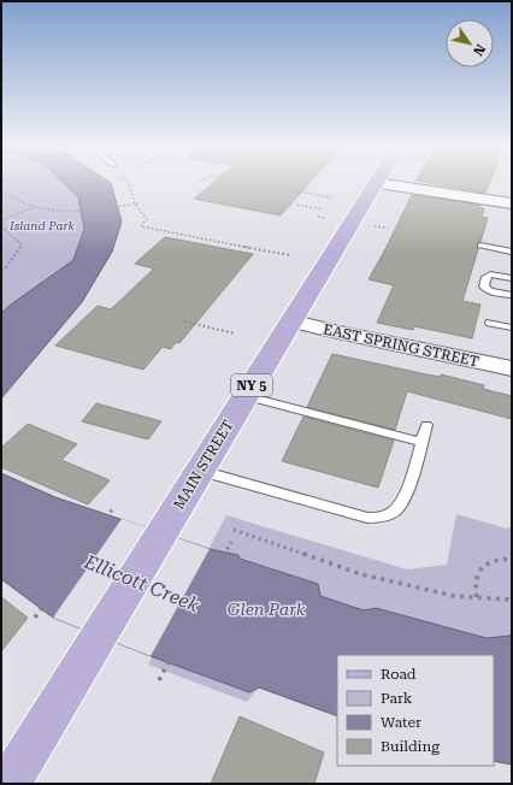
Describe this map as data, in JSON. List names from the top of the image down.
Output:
{
  "streets": {
    "main road": ["NY 5", "MAIN STREET"],
    "street": ["EAST SPRING STREET"]
  },
  "crossings": [
    ["EAST SPRING STREET", "MAIN STREET"]
  ],
  "water": ["Ellicott Creek"],
  "parks": ["Island Park", "Glen Park"],
  "legend": [
    "Road",
    "Park",
    "Water",
    "Building"
  ],
  "north": "bottom right"
}
